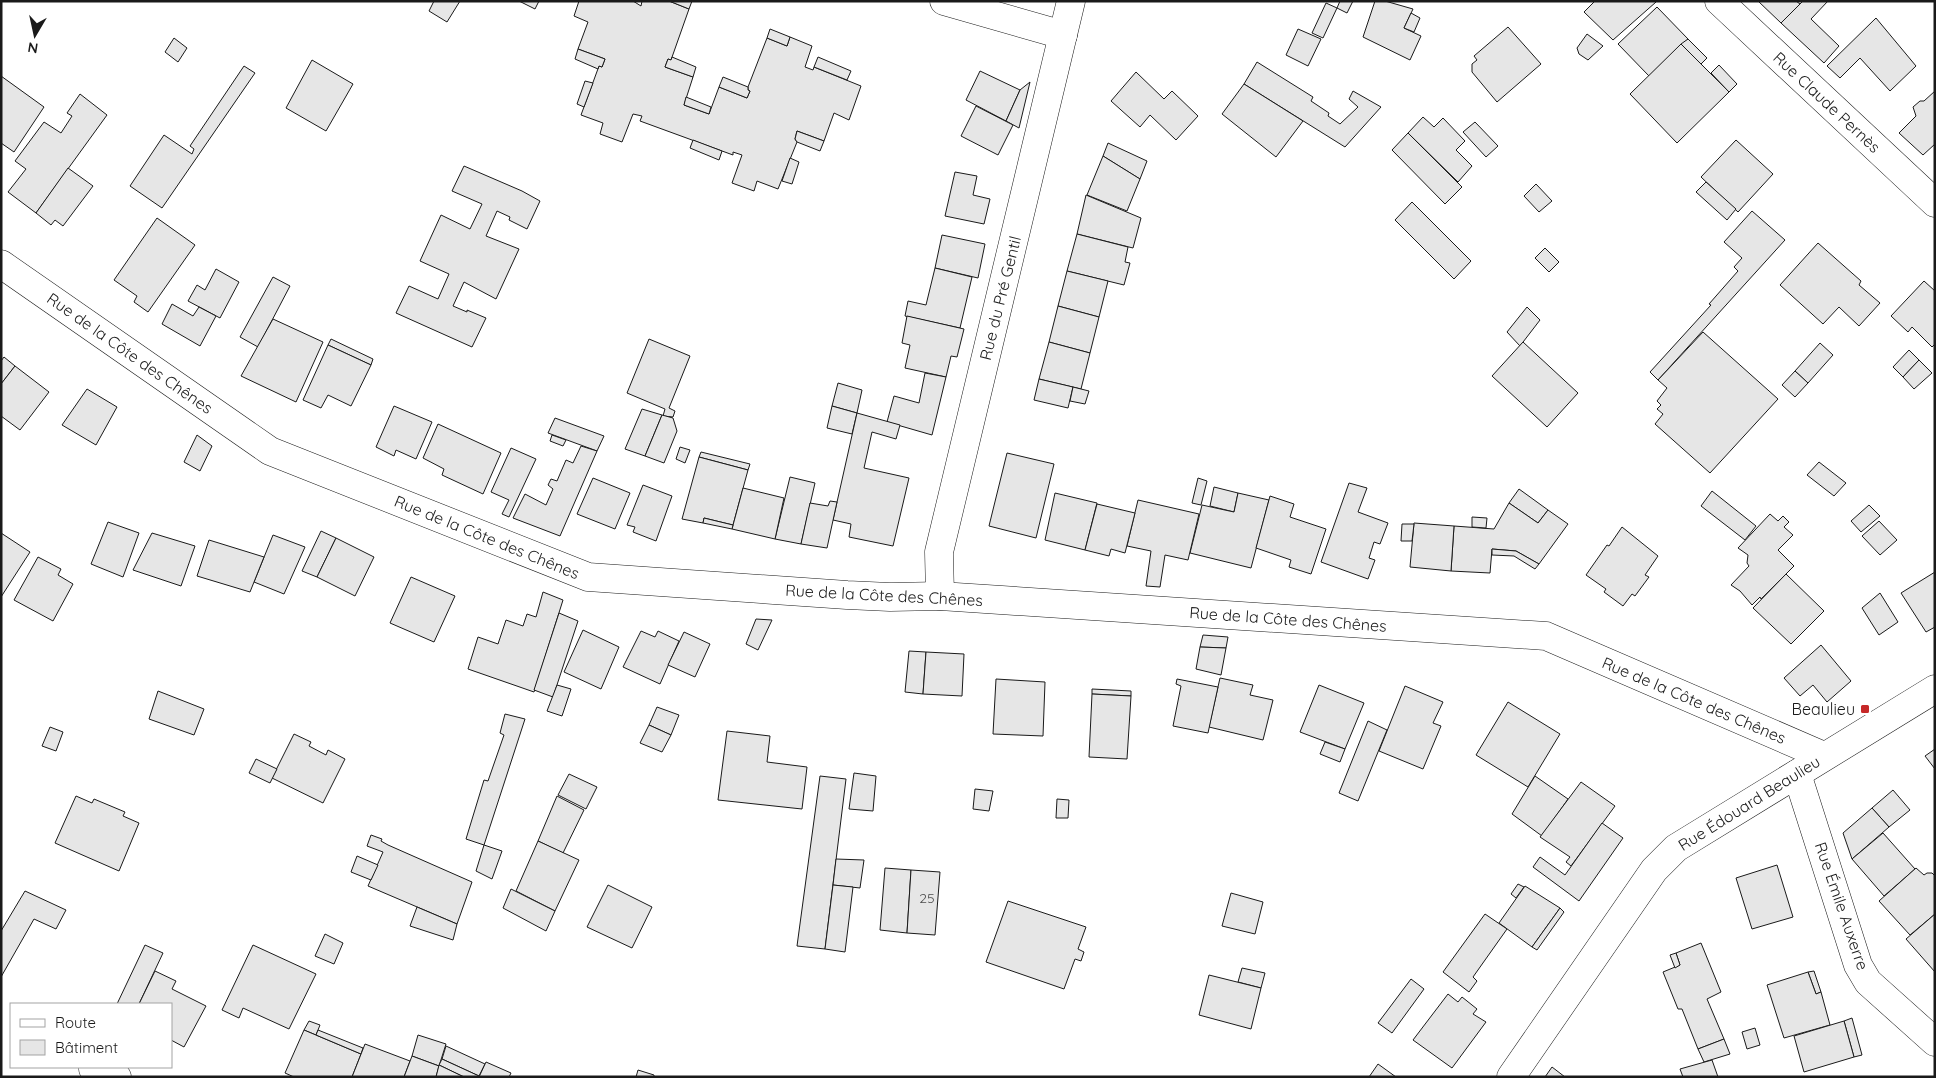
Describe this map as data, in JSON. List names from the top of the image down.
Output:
{
  "streets": {
    "street": [
      "Rue Claude Pernès",
      "Rue du Pré Gentil",
      "Rue de la Côte des Chênes",
      "Rue Édouard Beaulieu",
      "Rue Émile Auxerre"
    ]
  },
  "crossings": [
    ["Rue du Pré Gentil", "Rue de la Côte des Chênes"],
    ["Rue de la Côte des Chênes", "Rue Édouard Beaulieu"],
    ["Rue Édouard Beaulieu", "Rue Émile Auxerre"]
  ],
  "places": {
    "transit": ["Beaulieu"]
  },
  "house_numbers": ["25"],
  "legend": ["Route", "Bâtiment"],
  "north": "bottom"
}
